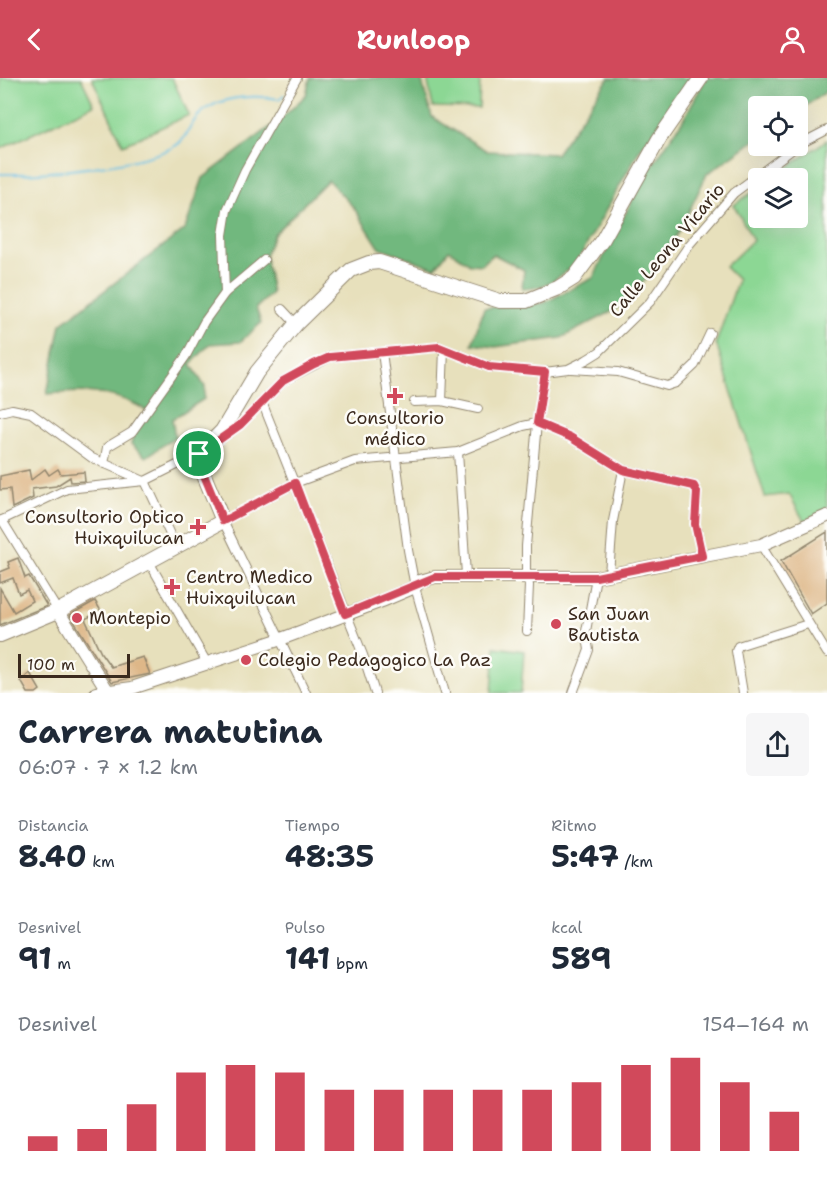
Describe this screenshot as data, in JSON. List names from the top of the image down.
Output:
{
  "streets": {
    "street": ["Calle Leona Vicario"]
  },
  "places": {
    "health": ["Consultorio médico", "Consultorio Optico Huixquilucan", "Centro Medico Huixquilucan"],
    "other": ["Montepio", "San Juan Bautista", "Colegio Pedagogico La Paz"]
  },
  "scale_bar": "100 m",
  "page": {
    "header": "Runloop",
    "scale": "100 m",
    "heading": ["Carrera matutina", "06:07 · 7 × 1.2 km"],
    "stats": [
      ["Distancia", "8.40 km"],
      ["Tiempo", "48:35"],
      ["Ritmo", "5:47 /km"],
      ["Desnivel", "91 m"],
      ["Pulso", "141 bpm"],
      ["kcal", "589"]
    ],
    "chart": ["Desnivel", "154–164 m"]
  }
}
